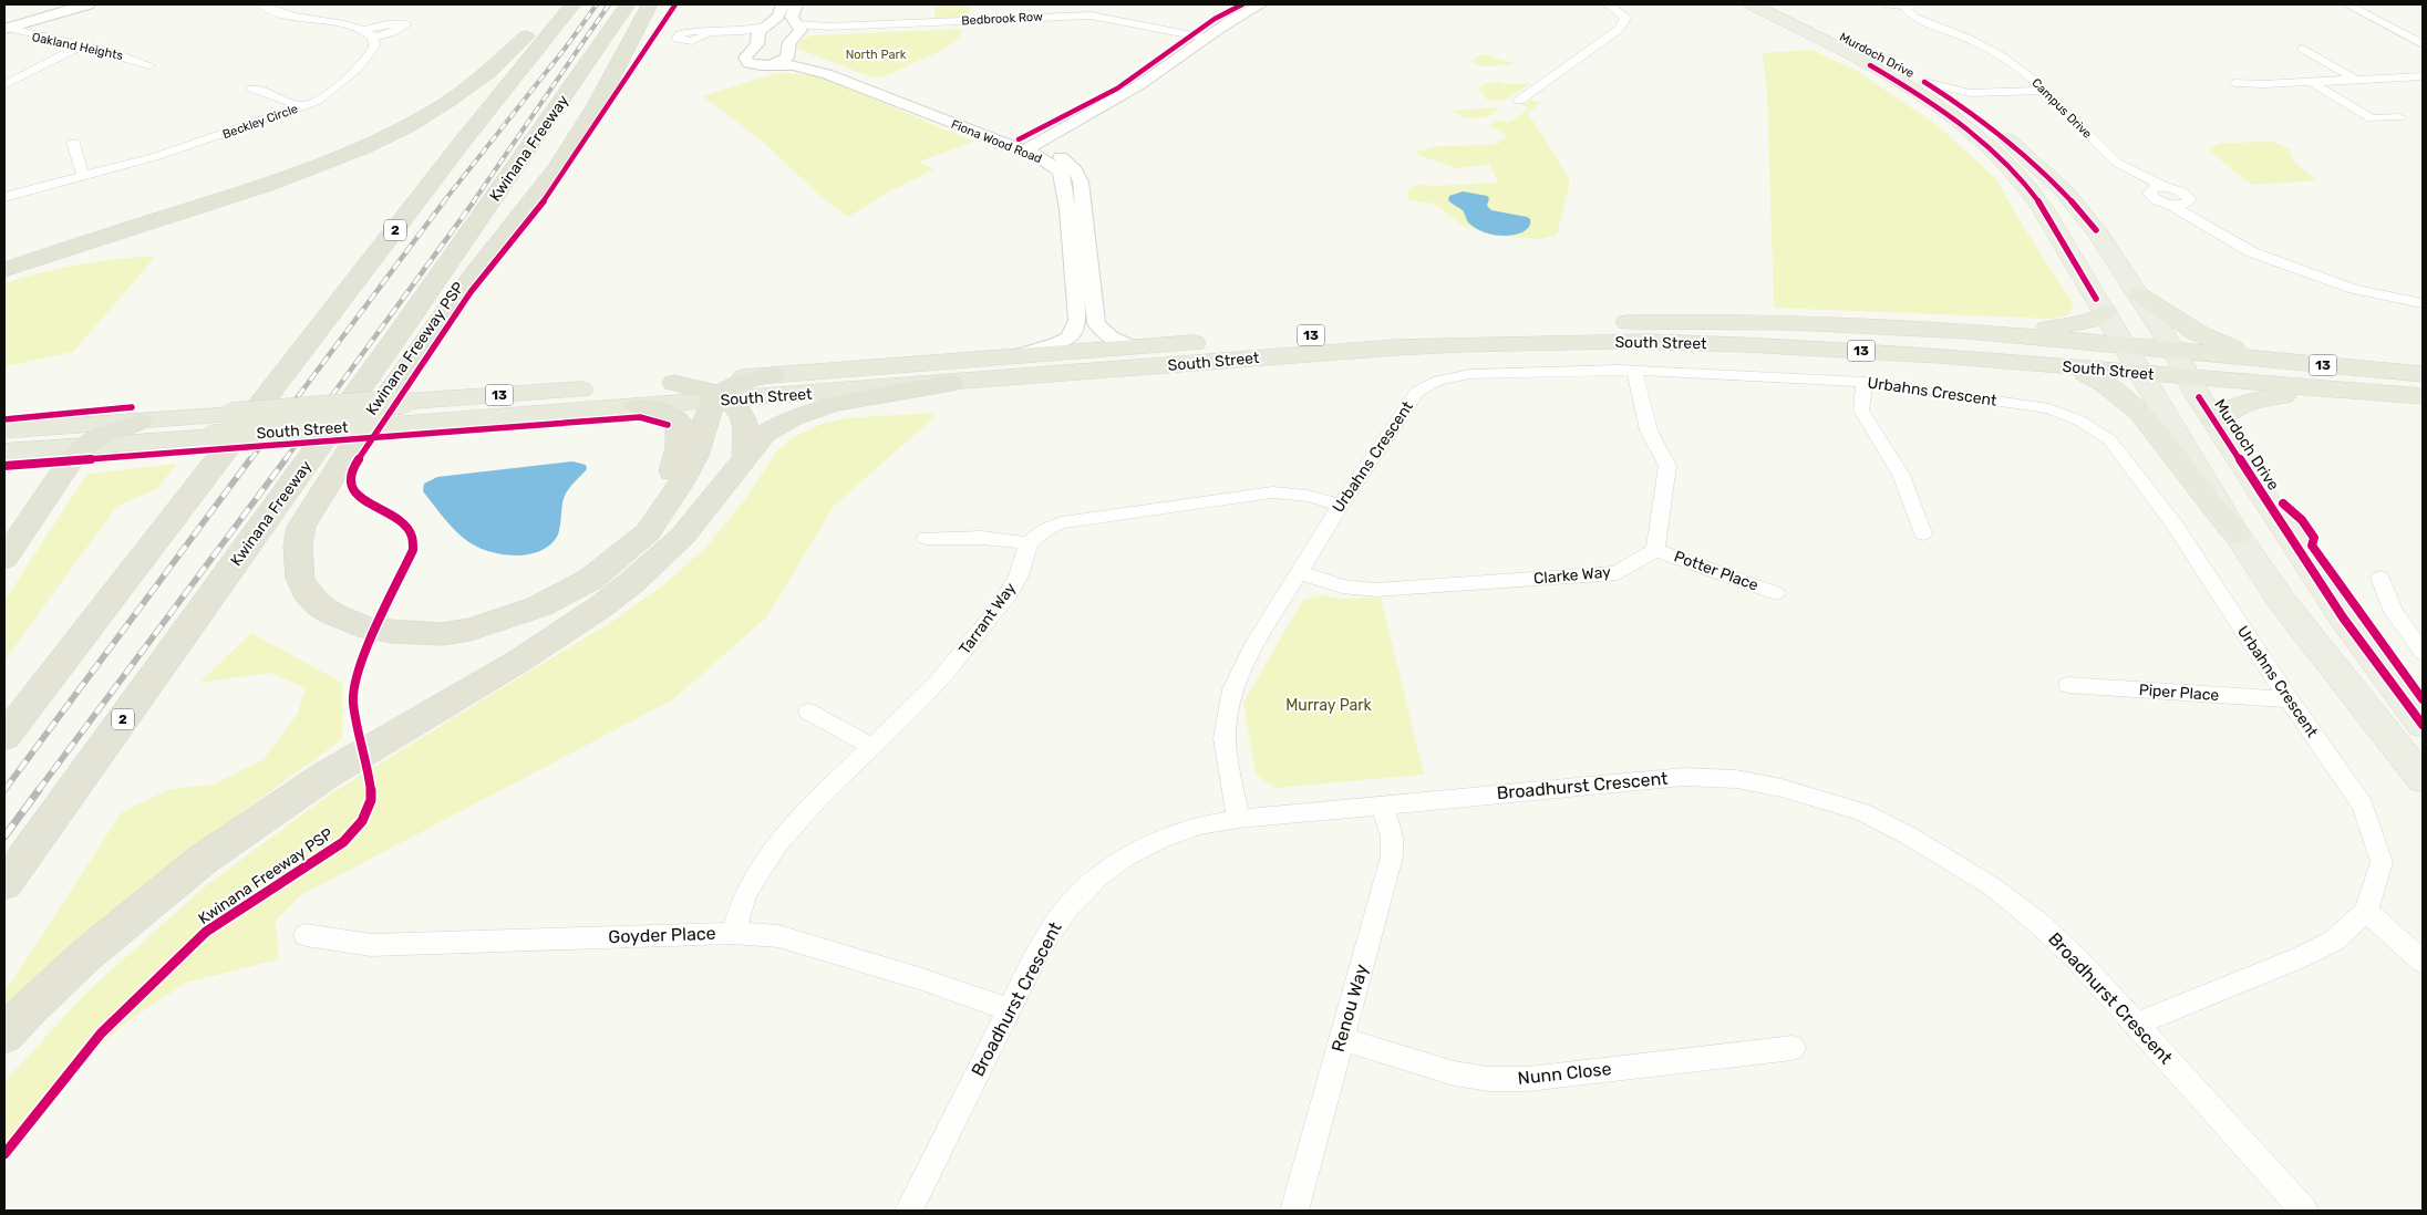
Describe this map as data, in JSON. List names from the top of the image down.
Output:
{
  "streets": {
    "highway": [
      "Kwinana Freeway",
      "2",
      "13",
      "South Street"
    ],
    "main road": ["Murdoch Drive"],
    "street": [
      "Bedbrook Row",
      "Oakland Heights",
      "Campus Drive",
      "Beckley Circle",
      "Fiona Wood Road",
      "Urbahns Crescent",
      "Potter Place",
      "Clarke Way",
      "Tarrant Way",
      "Piper Place",
      "Broadhurst Crescent",
      "Goyder Place",
      "Renou Way",
      "Nunn Close"
    ],
    "cycle path": ["Kwinana Freeway PSP"]
  },
  "crossings": [
    ["Bedbrook Row", "Fiona Wood Road"],
    ["Murdoch Drive", "South Street"],
    ["Fiona Wood Road", "South Street"],
    ["Urbahns Crescent", "Clarke Way"],
    ["Urbahns Crescent", "Piper Place"],
    ["Urbahns Crescent", "Broadhurst Crescent"],
    ["Potter Place", "Clarke Way"],
    ["Tarrant Way", "Goyder Place"],
    ["Broadhurst Crescent", "Goyder Place"],
    ["Broadhurst Crescent", "Renou Way"],
    ["Renou Way", "Nunn Close"]
  ],
  "parks": ["North Park", "Murray Park"]
}
